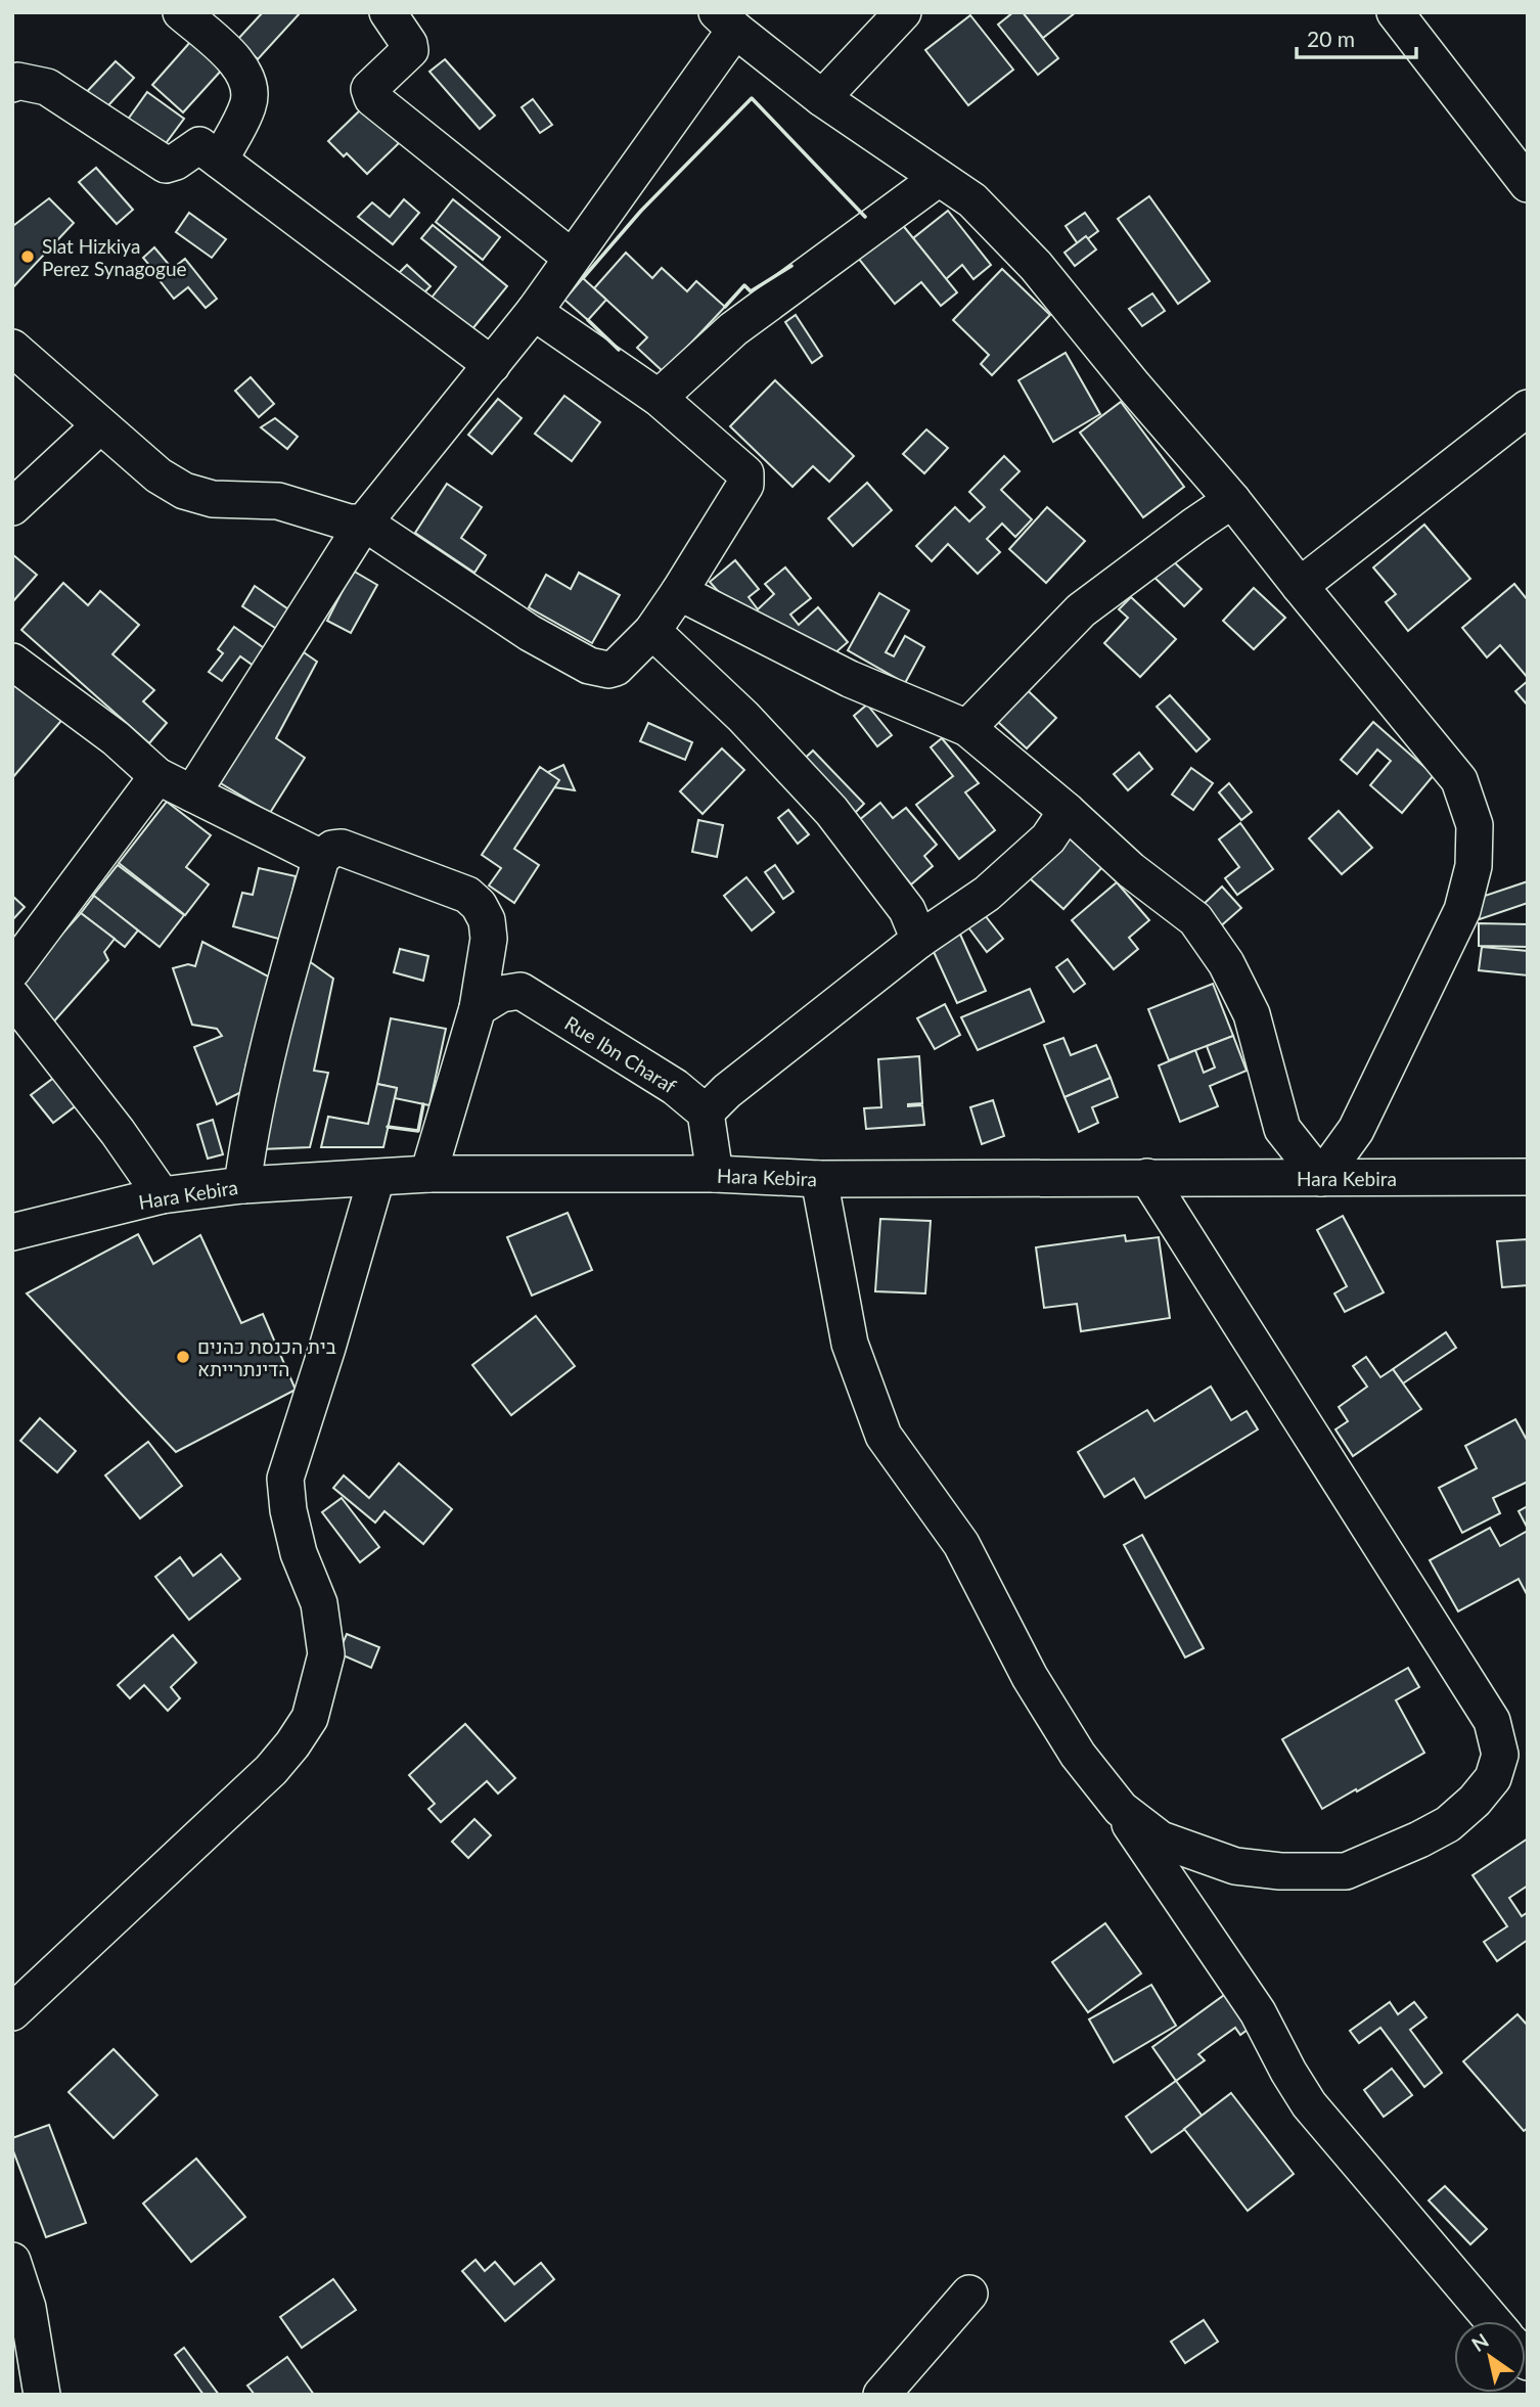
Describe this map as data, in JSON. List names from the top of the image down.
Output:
{
  "streets": {
    "street": ["Rue Ibn Charaf", "Hara Kebira"]
  },
  "places": ["Slat Hizkiya Perez Synagogue", "בית הכנסת כהנים הדינתרייתא"],
  "scale_bar": "20 m",
  "north": "top left"
}
